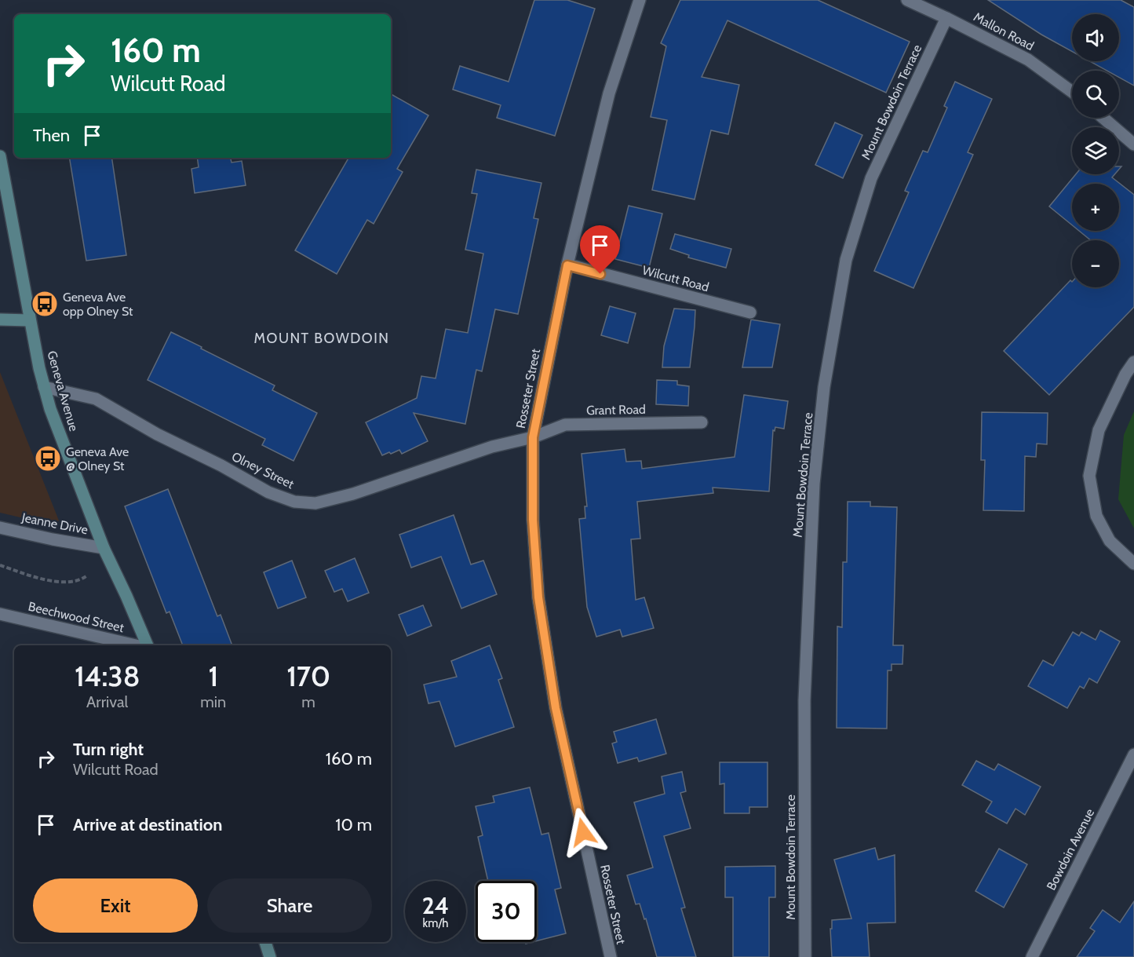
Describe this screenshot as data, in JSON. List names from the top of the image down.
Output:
{
  "streets": {
    "main road": ["Geneva Avenue"],
    "street": [
      "Mallon Road",
      "Mount Bowdoin Terrace",
      "Wilcutt Road",
      "Rosseter Street",
      "Grant Road",
      "Olney Street",
      "Jeanne Drive",
      "Beechwood Street",
      "Bowdoin Avenue"
    ]
  },
  "crossings": [
    ["Mallon Road", "Mount Bowdoin Terrace"],
    ["Wilcutt Road", "Rosseter Street"],
    ["Rosseter Street", "Grant Road"],
    ["Rosseter Street", "Olney Street"],
    ["Geneva Avenue", "Olney Street"],
    ["Geneva Avenue", "Jeanne Drive"],
    ["Grant Road", "Olney Street"]
  ],
  "districts": ["MOUNT BOWDOIN"],
  "places": {
    "bus stop": ["Geneva Ave opp Olney St", "Geneva Ave @ Olney St"]
  },
  "page": {
    "map_buttons": ["+", "−"],
    "turn": ["160 m", "Wilcutt Road"],
    "then": "Then",
    "eta": [
      "14:38",
      "Arrival",
      "1",
      "min",
      "170",
      "m"
    ],
    "list": [
      {
        "name": "Turn right",
        "note": "Wilcutt Road",
        "value": "160 m"
      },
      {
        "name": "Arrive at destination",
        "value": "10 m"
      }
    ],
    "buttons": ["Exit", "Share"],
    "speed": "24 km/h",
    "limit": "30"
  }
}
